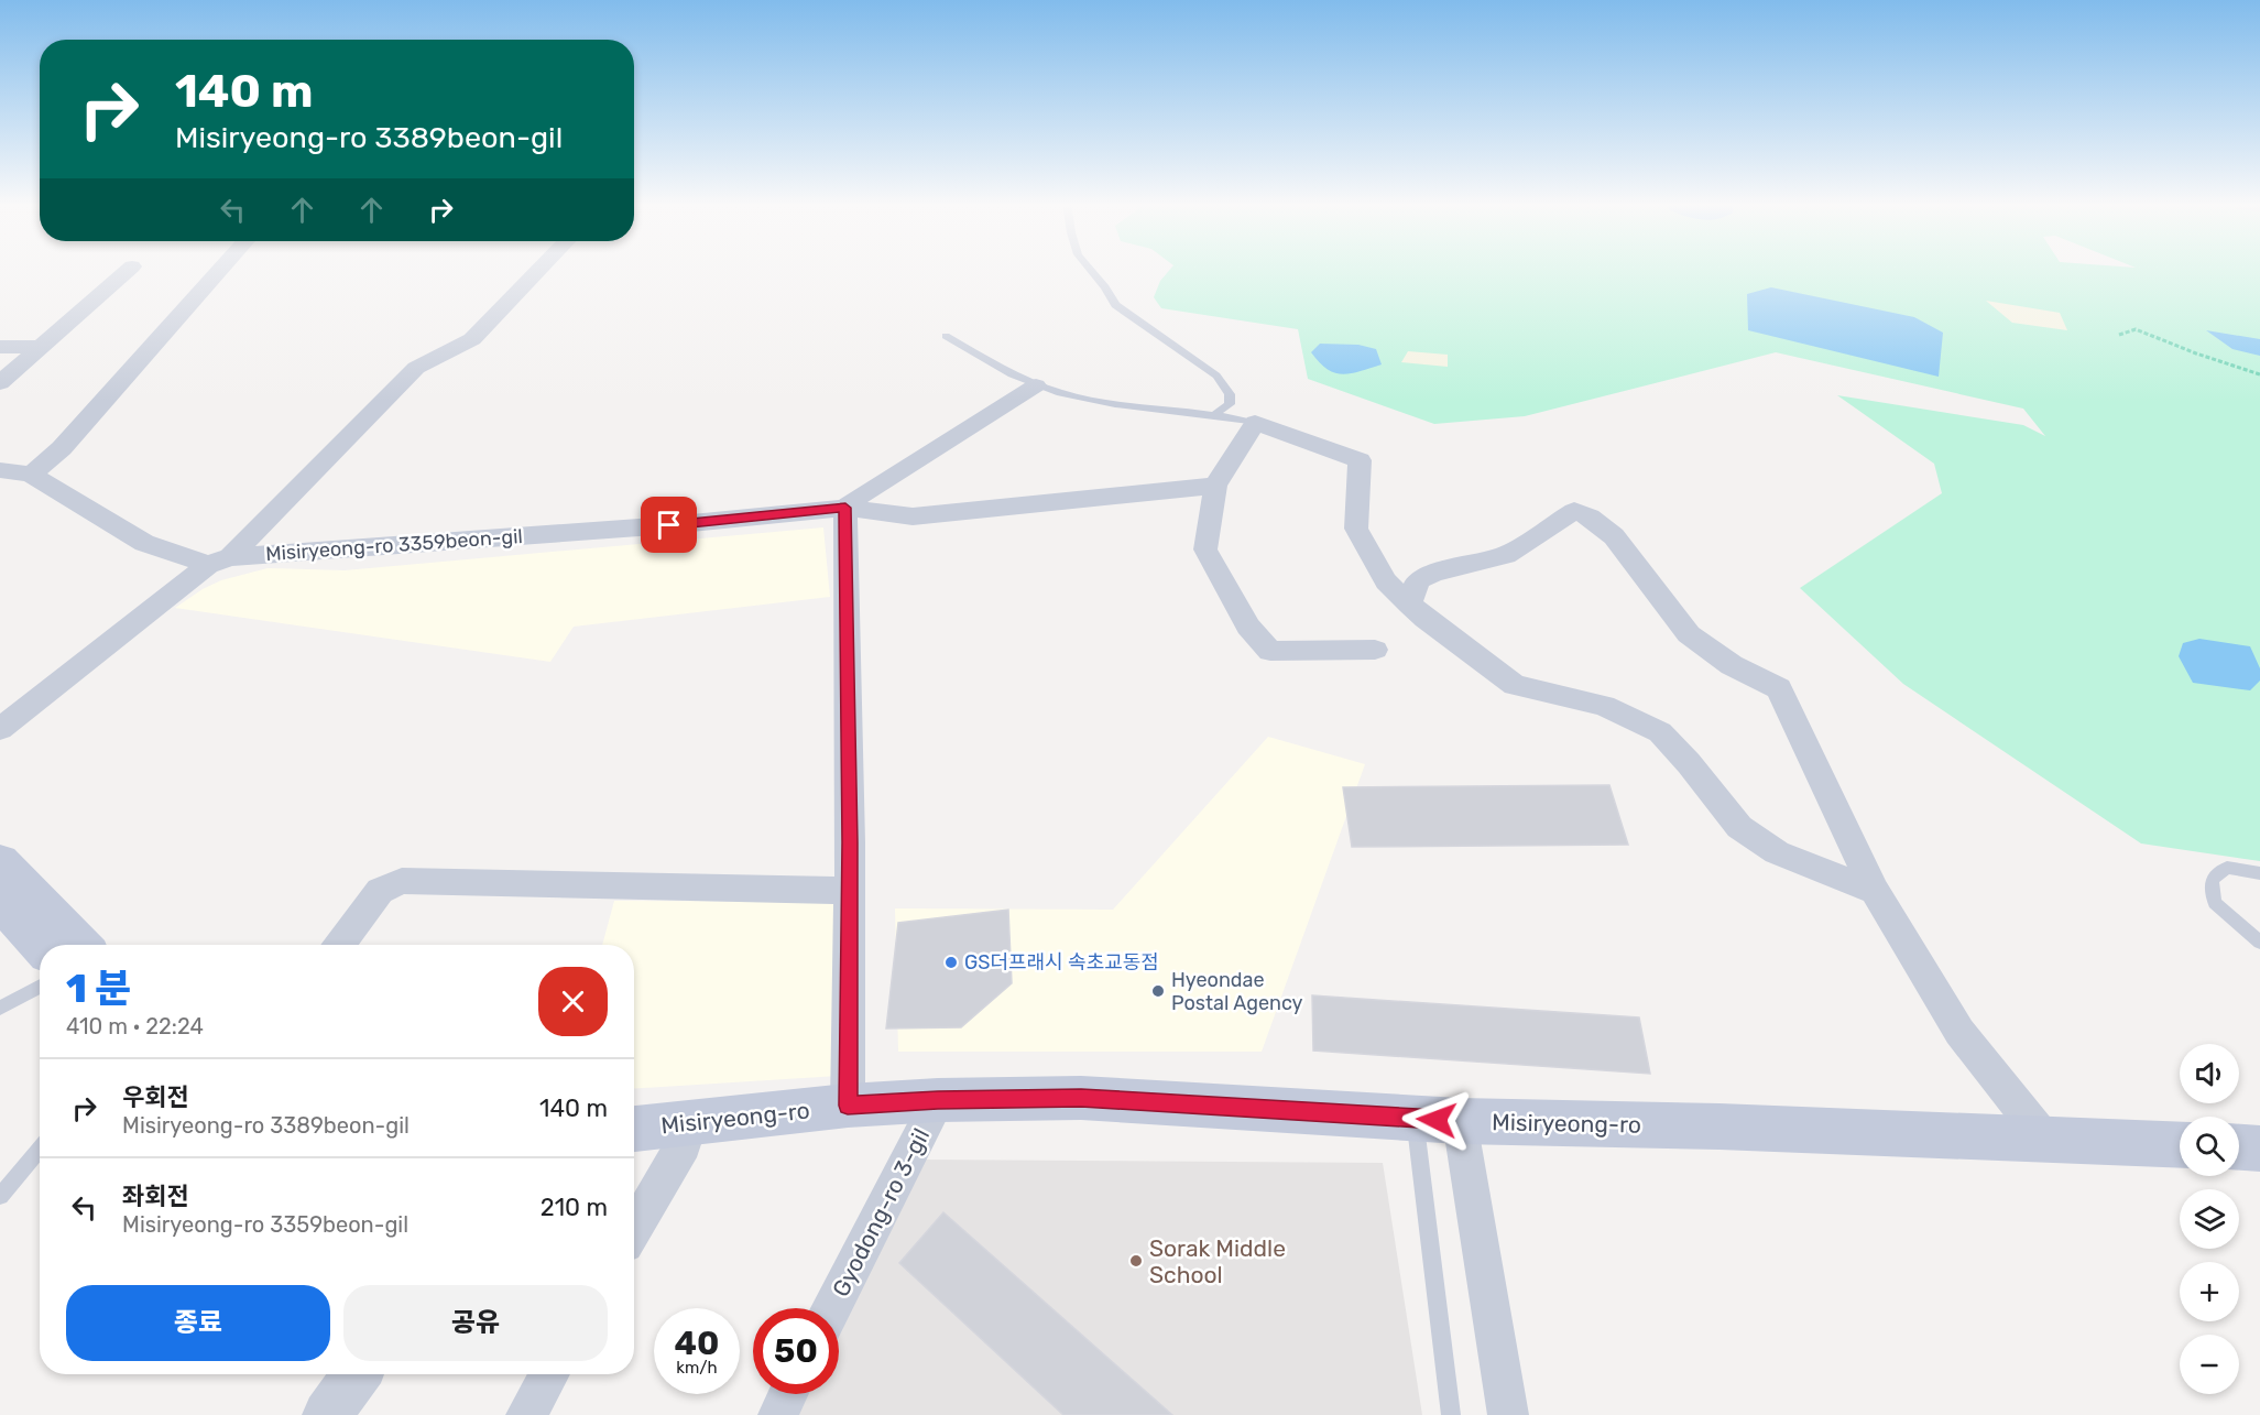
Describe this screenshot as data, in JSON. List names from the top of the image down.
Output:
{
  "streets": {
    "main road": ["Misiryeong-ro"],
    "street": ["Misiryeong-ro 3359beon-gil", "Gyodong-ro 3-gil"]
  },
  "crossings": [
    ["Misiryeong-ro", "Gyodong-ro 3-gil"]
  ],
  "places": ["GS더프래시 속초교동점", "Hyeondae Postal Agency", "Sorak Middle School"],
  "page": {
    "turn": ["140 m", "Misiryeong-ro 3389beon-gil"],
    "heading": ["1 분", "410 m · 22:24"],
    "map_buttons": ["+", "−"],
    "list": [
      {
        "name": "우회전",
        "note": "Misiryeong-ro 3389beon-gil",
        "value": "140 m"
      },
      {
        "name": "좌회전",
        "note": "Misiryeong-ro 3359beon-gil",
        "value": "210 m"
      }
    ],
    "buttons": ["종료", "공유"],
    "speed": "40 km/h",
    "limit": "50"
  }
}
